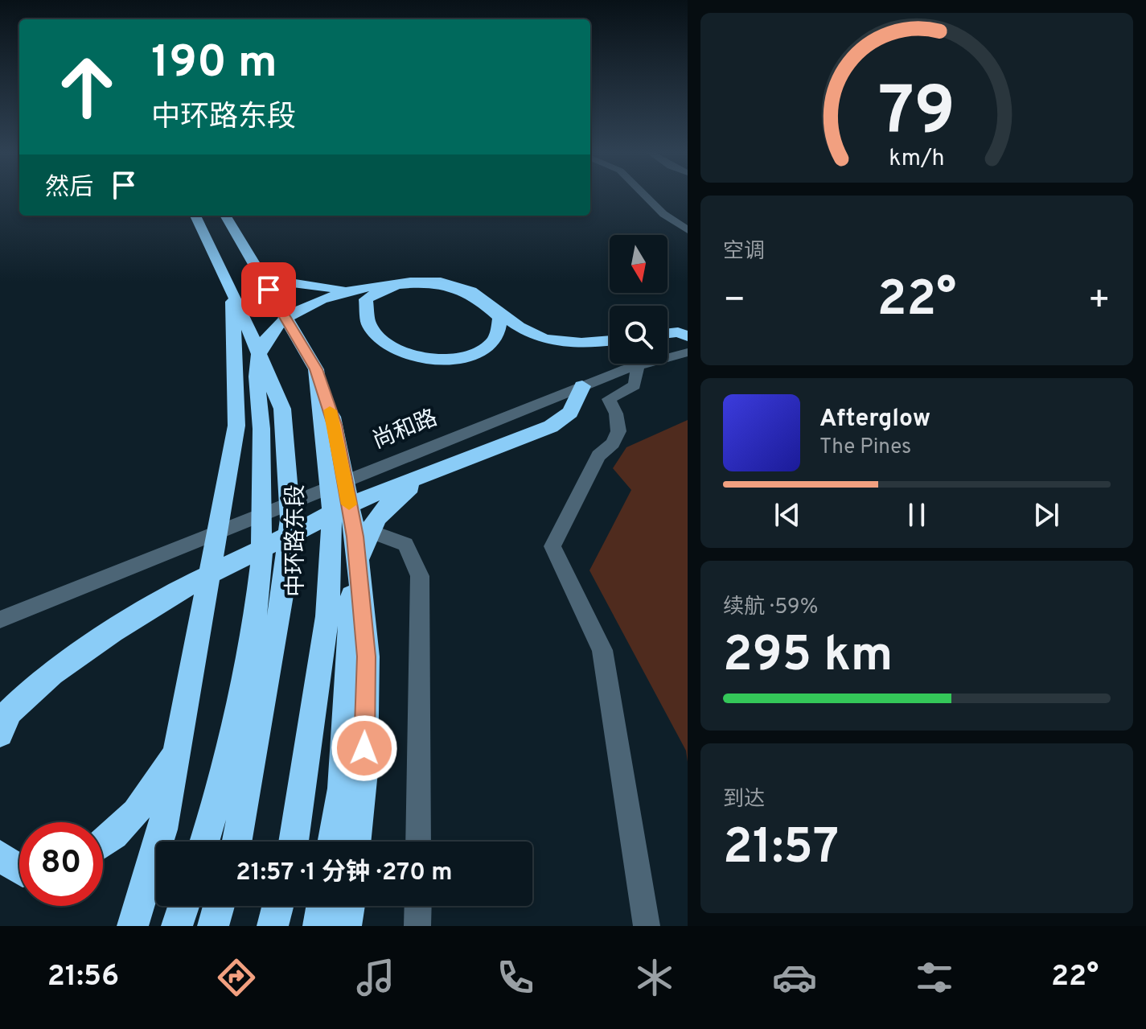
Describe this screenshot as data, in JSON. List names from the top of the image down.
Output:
{
  "streets": {
    "highway": ["中环路东段"],
    "street": ["尚和路"]
  },
  "north": "bottom",
  "page": {
    "turn": ["190 m", "中环路东段"],
    "then": "然后",
    "tile": [
      "空调",
      ["续航 · 59%", "295 km"],
      ["到达", "21:57"]
    ],
    "heat": ["−", "22°", "+"],
    "song": ["Afterglow", "The Pines"],
    "limit": "80",
    "trip": "21:57 · 1 分钟 · 270 m",
    "tabs": ["21:56", "22°"],
    "gauge": ["79", "km/h"]
  }
}
